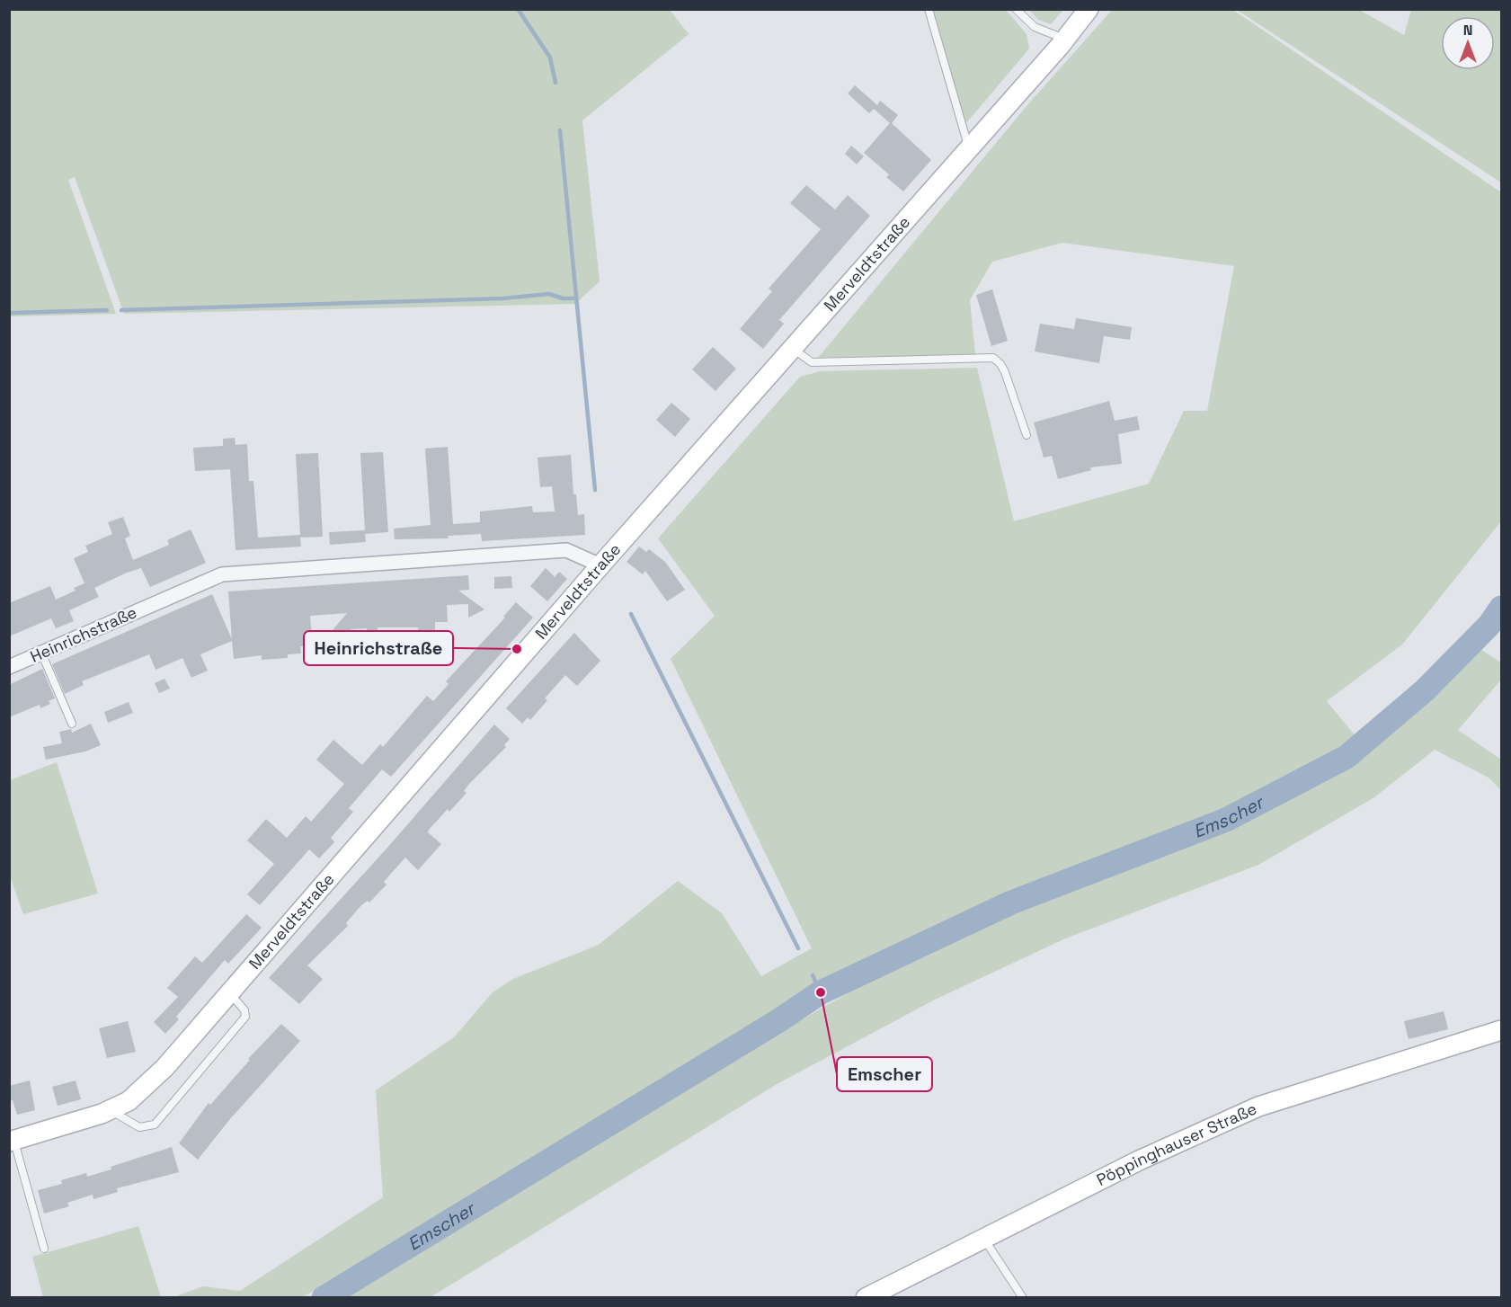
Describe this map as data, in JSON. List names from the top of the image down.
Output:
{
  "streets": {
    "main road": ["Merveldtstraße", "Pöppinghauser Straße"],
    "street": ["Heinrichstraße"]
  },
  "crossings": [
    ["Merveldtstraße", "Heinrichstraße"]
  ],
  "water": ["Emscher"],
  "places": ["Heinrichstraße", "Emscher"],
  "north": "top"
}
